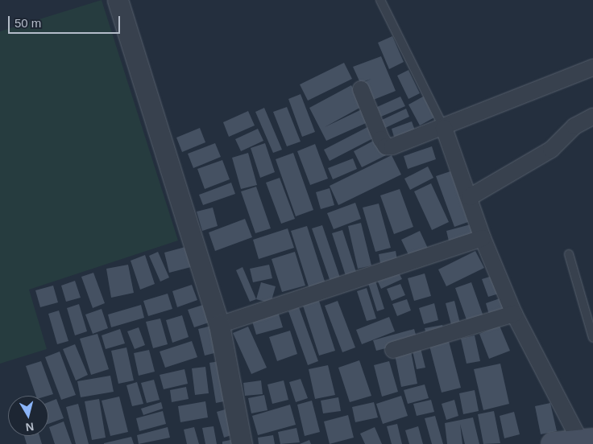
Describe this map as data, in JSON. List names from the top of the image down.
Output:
{
  "scale_bar": "50 m",
  "north": "bottom"
}
